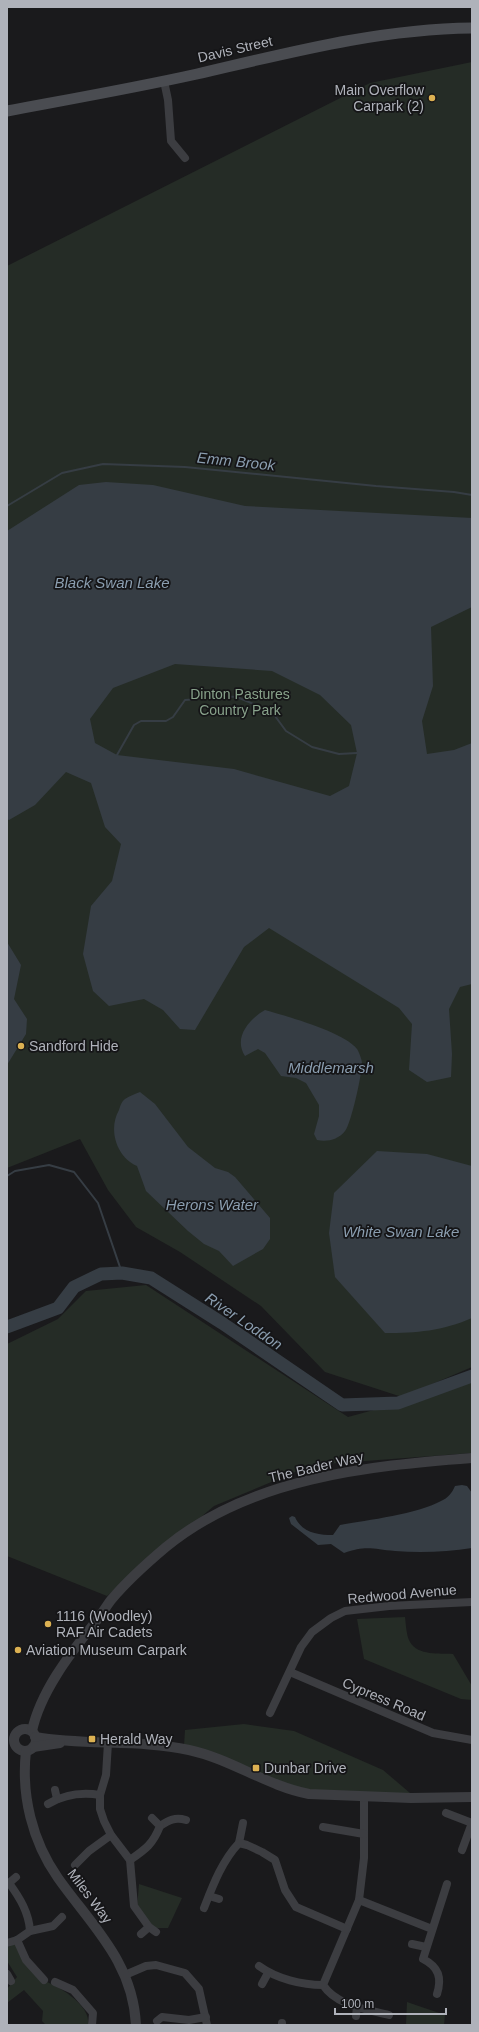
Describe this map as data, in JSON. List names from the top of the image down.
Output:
{
  "streets": {
    "main road": ["Davis Street"],
    "street": [
      "The Bader Way",
      "Redwood Avenue",
      "Cypress Road",
      "Miles Way"
    ]
  },
  "crossings": [
    ["Redwood Avenue", "Cypress Road"]
  ],
  "water": [
    "Emm Brook",
    "Black Swan Lake",
    "Middlemarsh",
    "Herons Water",
    "White Swan Lake",
    "River Loddon"
  ],
  "parks": ["Dinton Pastures Country Park"],
  "places": {
    "other": [
      "Main Overflow Carpark (2)",
      "Sandford Hide",
      "1116 (Woodley) RAF Air Cadets",
      "Aviation Museum Carpark"
    ],
    "transit": ["Herald Way", "Dunbar Drive"]
  },
  "scale_bar": "100 m"
}
